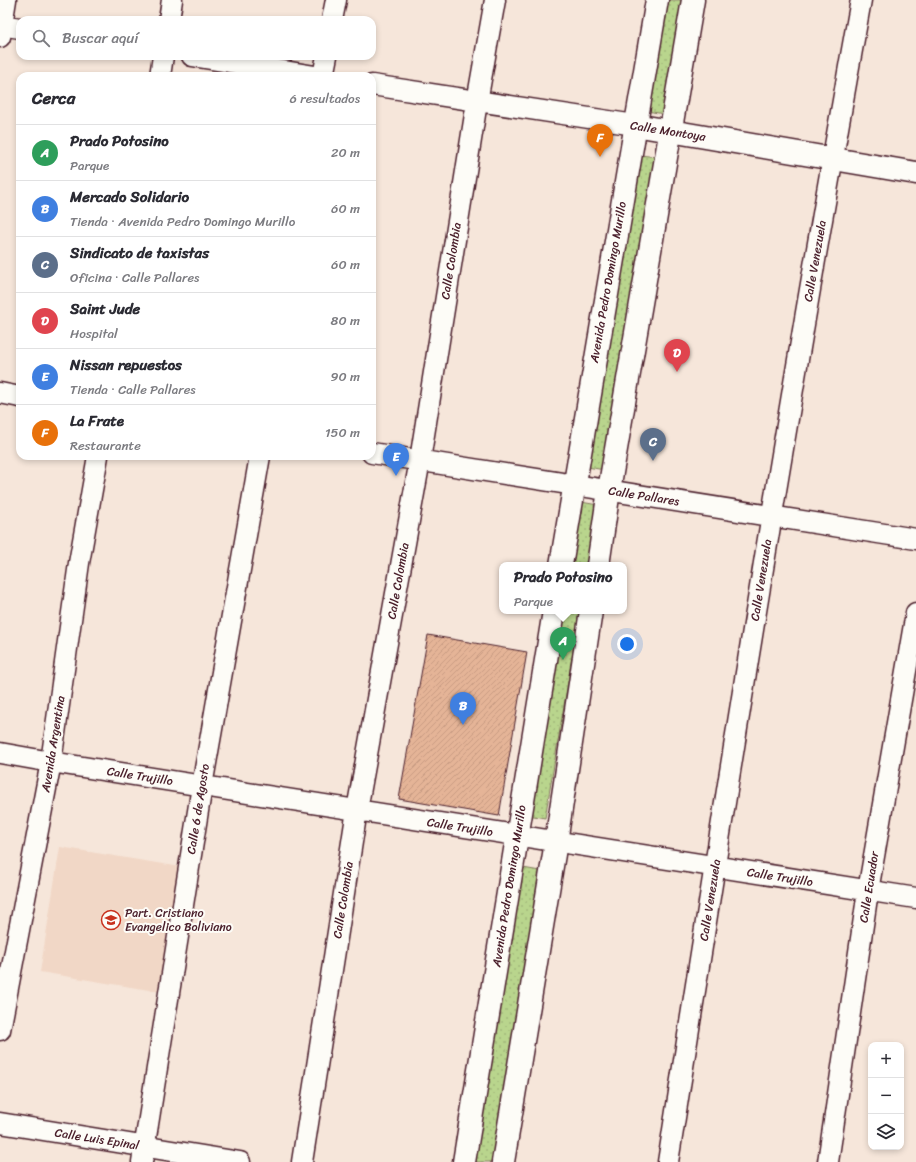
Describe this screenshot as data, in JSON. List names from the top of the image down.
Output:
{
  "streets": {
    "main road": ["Calle Montoya", "Avenida Pedro Domingo Murillo"],
    "street": [
      "Calle Colombia",
      "Calle Venezuela",
      "Calle Pallares",
      "Avenida Argentina",
      "Calle Trujillo",
      "Calle 6 de Agosto",
      "Calle Ecuador",
      "Calle Luis Epinal"
    ]
  },
  "crossings": [
    ["Calle Montoya", "Calle Colombia"],
    ["Calle Montoya", "Calle Venezuela"],
    ["Calle Montoya", "Avenida Pedro Domingo Murillo"],
    ["Calle Colombia", "Calle Pallares"],
    ["Calle Colombia", "Calle Trujillo"],
    ["Calle Venezuela", "Calle Pallares"],
    ["Calle Venezuela", "Calle Trujillo"],
    ["Avenida Pedro Domingo Murillo", "Calle Pallares"],
    ["Avenida Pedro Domingo Murillo", "Calle Trujillo"],
    ["Avenida Argentina", "Calle Trujillo"],
    ["Calle Trujillo", "Calle 6 de Agosto"],
    ["Calle Trujillo", "Calle Ecuador"],
    ["Calle 6 de Agosto", "Calle Luis Epinal"]
  ],
  "places": {
    "school or university": ["Part. Cristiano Evangelico Boliviano"]
  },
  "page": {
    "search": "Buscar aquí",
    "heading": ["Cerca", "6 resultados"],
    "pins": [
      "F",
      "D",
      "C",
      "E",
      "A",
      "B"
    ],
    "list": [
      {
        "mark": "A",
        "name": "Prado Potosino",
        "note": "Parque",
        "value": "20 m"
      },
      {
        "mark": "B",
        "name": "Mercado Solidario",
        "note": "Tienda · Avenida Pedro Domingo Murillo",
        "value": "60 m"
      },
      {
        "mark": "C",
        "name": "Sindicato de taxistas",
        "note": "Oficina · Calle Pallares",
        "value": "60 m"
      },
      {
        "mark": "D",
        "name": "Saint Jude",
        "note": "Hospital",
        "value": "80 m"
      },
      {
        "mark": "E",
        "name": "Nissan repuestos",
        "note": "Tienda · Calle Pallares",
        "value": "90 m"
      },
      {
        "mark": "F",
        "name": "La Frate",
        "note": "Restaurante",
        "value": "150 m"
      }
    ],
    "popup": ["Prado Potosino", "Parque"],
    "map_buttons": ["+", "−"]
  }
}
